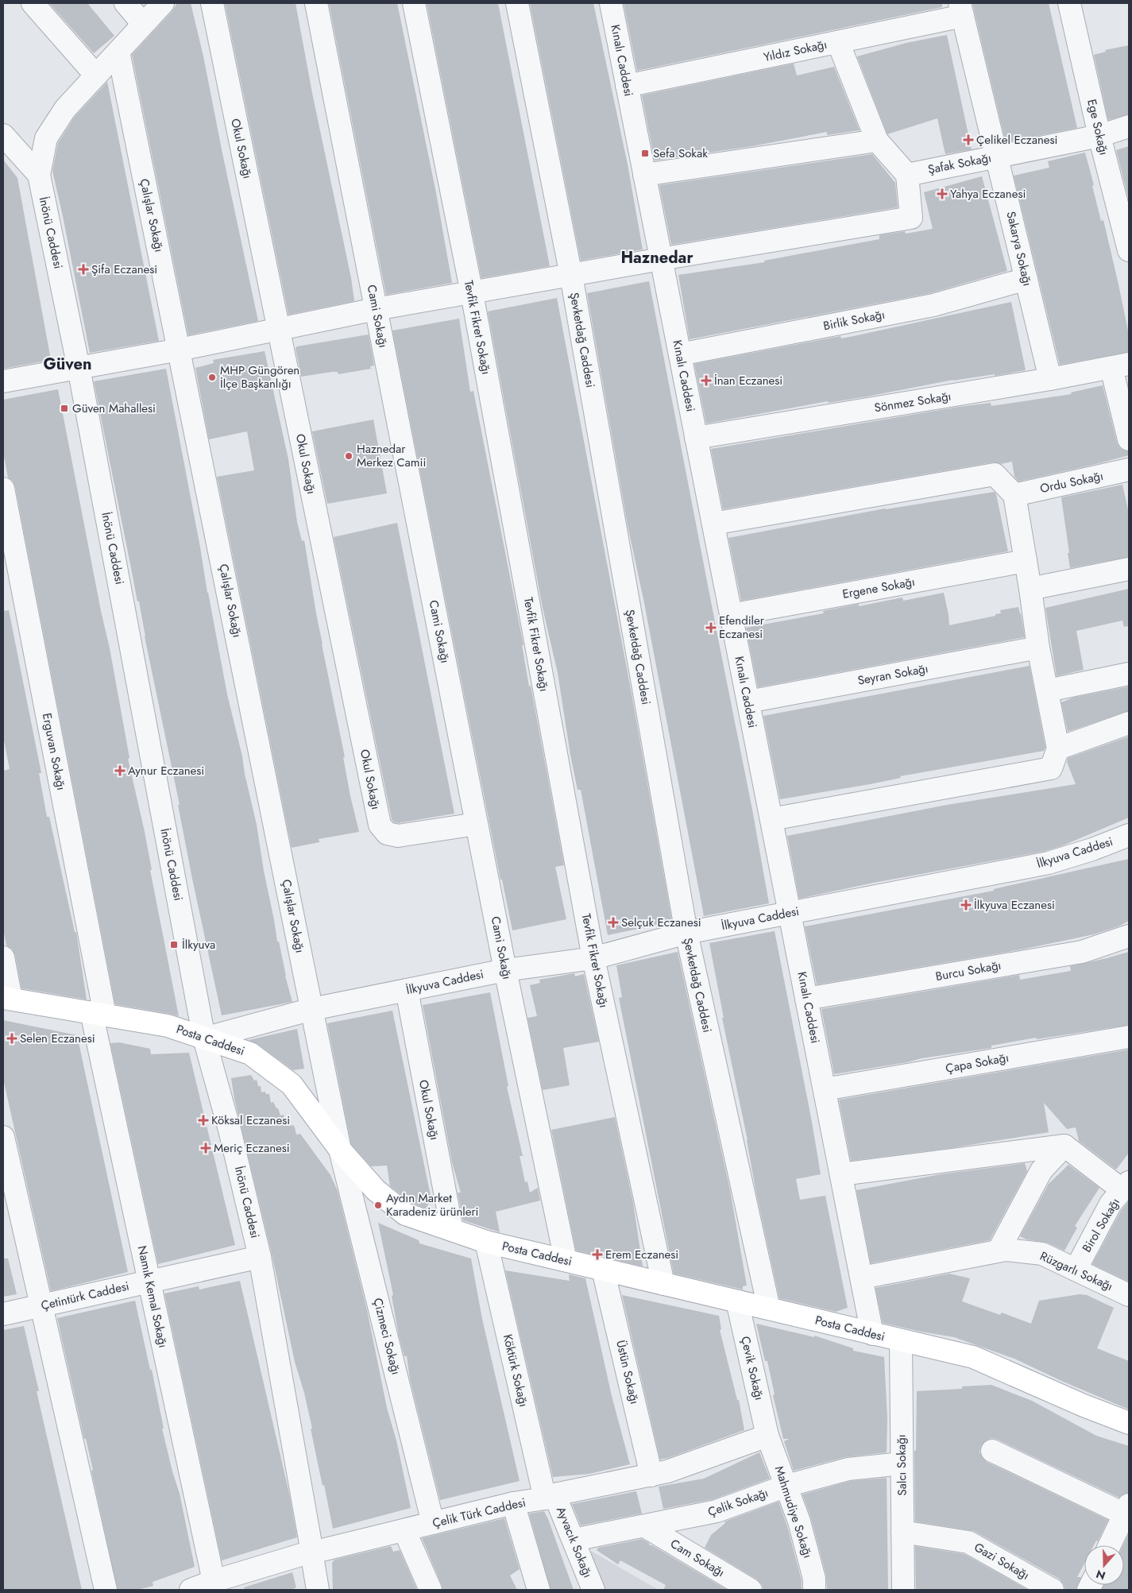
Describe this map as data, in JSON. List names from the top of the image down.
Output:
{
  "streets": {
    "main road": ["Posta Caddesi"],
    "street": [
      "Yıldız Sokağı",
      "Kınalı Caddesi",
      "Ege Sokağı",
      "Okul Sokağı",
      "Şafak Sokağı",
      "Çalışlar Sokağı",
      "İnönü Caddesi",
      "Sakarya Sokağı",
      "Cami Sokağı",
      "Birlik Sokağı",
      "Tevfik Fikret Sokağı",
      "Şevketdağ Caddesi",
      "Sönmez Sokağı",
      "Ordu Sokağı",
      "Ergene Sokağı",
      "Seyran Sokağı",
      "Erguvan Sokağı",
      "İlkyuva Caddesi",
      "Burcu Sokağı",
      "Çapa Sokağı",
      "Birol Sokağı",
      "Rüzgarlı Sokağı",
      "Çetintürk Caddesi",
      "Namık Kemal Sokağı",
      "Çizmeci Sokağı",
      "Çevik Sokağı",
      "Köktürk Sokağı",
      "Üstün Sokağı",
      "Salcı Sokağı",
      "Çelik Sokağı",
      "Mahmudiye Sokağı",
      "Çelik Türk Caddesi",
      "Ayvacık Sokağı",
      "Cam Sokağı",
      "Gazi Sokağı"
    ]
  },
  "crossings": [
    ["Yıldız Sokağı", "Kınalı Caddesi"],
    ["Yıldız Sokağı", "Sakarya Sokağı"],
    ["Kınalı Caddesi", "Birlik Sokağı"],
    ["Kınalı Caddesi", "Sönmez Sokağı"],
    ["Kınalı Caddesi", "Ergene Sokağı"],
    ["Kınalı Caddesi", "Seyran Sokağı"],
    ["Kınalı Caddesi", "İlkyuva Caddesi"],
    ["Kınalı Caddesi", "Burcu Sokağı"],
    ["Kınalı Caddesi", "Posta Caddesi"],
    ["Kınalı Caddesi", "Çapa Sokağı"],
    ["Kınalı Caddesi", "Rüzgarlı Sokağı"],
    ["Ege Sokağı", "Şafak Sokağı"],
    ["Okul Sokağı", "Cami Sokağı"],
    ["Okul Sokağı", "İlkyuva Caddesi"],
    ["Okul Sokağı", "Posta Caddesi"],
    ["Şafak Sokağı", "Sakarya Sokağı"],
    ["Çalışlar Sokağı", "İnönü Caddesi"],
    ["Çalışlar Sokağı", "İlkyuva Caddesi"],
    ["Çalışlar Sokağı", "Posta Caddesi"],
    ["Çalışlar Sokağı", "Çizmeci Sokağı"],
    ["İnönü Caddesi", "İlkyuva Caddesi"],
    ["İnönü Caddesi", "Posta Caddesi"],
    ["İnönü Caddesi", "Çetintürk Caddesi"],
    ["İnönü Caddesi", "Çelik Türk Caddesi"],
    ["Sakarya Sokağı", "Birlik Sokağı"],
    ["Sakarya Sokağı", "Sönmez Sokağı"],
    ["Cami Sokağı", "İlkyuva Caddesi"],
    ["Cami Sokağı", "Posta Caddesi"],
    ["Tevfik Fikret Sokağı", "İlkyuva Caddesi"],
    ["Tevfik Fikret Sokağı", "Posta Caddesi"],
    ["Şevketdağ Caddesi", "İlkyuva Caddesi"],
    ["Şevketdağ Caddesi", "Posta Caddesi"],
    ["Erguvan Sokağı", "Posta Caddesi"],
    ["Erguvan Sokağı", "Namık Kemal Sokağı"],
    ["İlkyuva Caddesi", "Posta Caddesi"],
    ["Posta Caddesi", "Namık Kemal Sokağı"],
    ["Posta Caddesi", "Çizmeci Sokağı"],
    ["Posta Caddesi", "Çevik Sokağı"],
    ["Posta Caddesi", "Köktürk Sokağı"],
    ["Posta Caddesi", "Üstün Sokağı"],
    ["Posta Caddesi", "Salcı Sokağı"],
    ["Birol Sokağı", "Rüzgarlı Sokağı"],
    ["Çetintürk Caddesi", "Namık Kemal Sokağı"],
    ["Namık Kemal Sokağı", "Çelik Türk Caddesi"],
    ["Çizmeci Sokağı", "Çelik Türk Caddesi"],
    ["Çevik Sokağı", "Mahmudiye Sokağı"],
    ["Çevik Sokağı", "Çelik Türk Caddesi"],
    ["Köktürk Sokağı", "Çelik Türk Caddesi"],
    ["Köktürk Sokağı", "Ayvacık Sokağı"],
    ["Üstün Sokağı", "Çelik Türk Caddesi"],
    ["Salcı Sokağı", "Çelik Sokağı"],
    ["Salcı Sokağı", "Gazi Sokağı"],
    ["Çelik Sokağı", "Mahmudiye Sokağı"],
    ["Çelik Sokağı", "Ayvacık Sokağı"],
    ["Çelik Sokağı", "Cam Sokağı"],
    ["Mahmudiye Sokağı", "Çelik Türk Caddesi"],
    ["Çelik Türk Caddesi", "Ayvacık Sokağı"]
  ],
  "districts": ["Haznedar", "Güven"],
  "places": {
    "health": [
      "Çelikel Eczanesi",
      "Yahya Eczanesi",
      "Şifa Eczanesi",
      "İnan Eczanesi",
      "Efendiler Eczanesi",
      "Aynur Eczanesi",
      "İlkyuva Eczanesi",
      "Selçuk Eczanesi",
      "Selen Eczanesi",
      "Köksal Eczanesi",
      "Meriç Eczanesi",
      "Erem Eczanesi"
    ],
    "transit": ["Sefa Sokak", "Güven Mahallesi", "İlkyuva"],
    "other": ["MHP Güngören İlçe Başkanlığı", "Haznedar Merkez Camii", "Aydın Market Karadeniz ürünleri"]
  },
  "north": "bottom"
}
